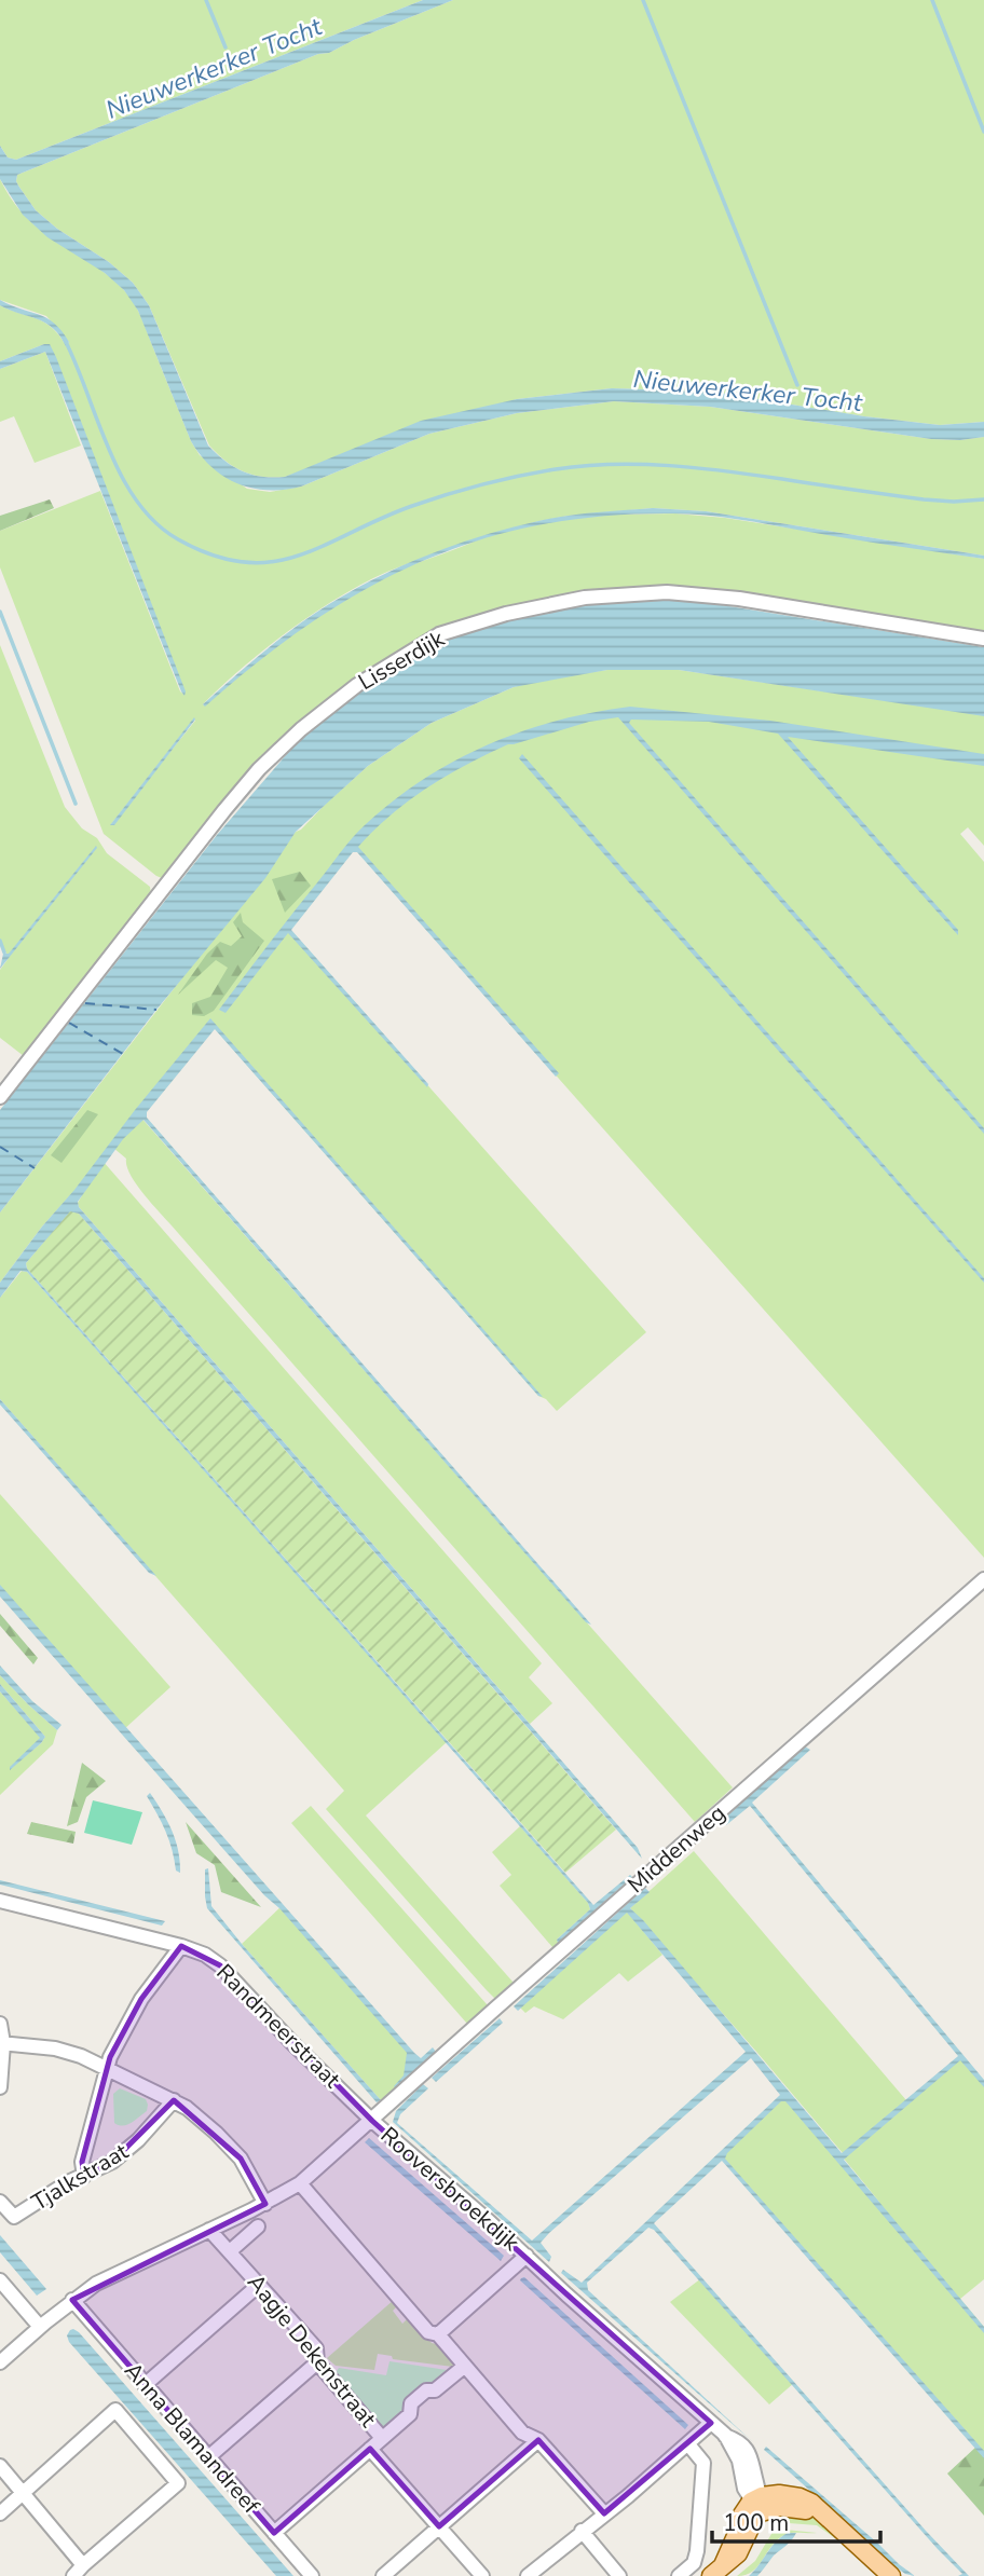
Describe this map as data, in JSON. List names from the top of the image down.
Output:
{
  "streets": {
    "street": [
      "Lisserdijk",
      "Middenweg",
      "Randmeerstraat",
      "Tjalkstraat",
      "Rooversbroekdijk",
      "Aagje Dekenstraat",
      "Anna Blamandreef"
    ]
  },
  "crossings": [
    ["Middenweg", "Randmeerstraat"],
    ["Middenweg", "Rooversbroekdijk"],
    ["Randmeerstraat", "Rooversbroekdijk"],
    ["Rooversbroekdijk", "Aagje Dekenstraat"],
    ["Rooversbroekdijk", "Anna Blamandreef"]
  ],
  "water": ["Nieuwerkerker Tocht"],
  "scale_bar": "100 m"
}
